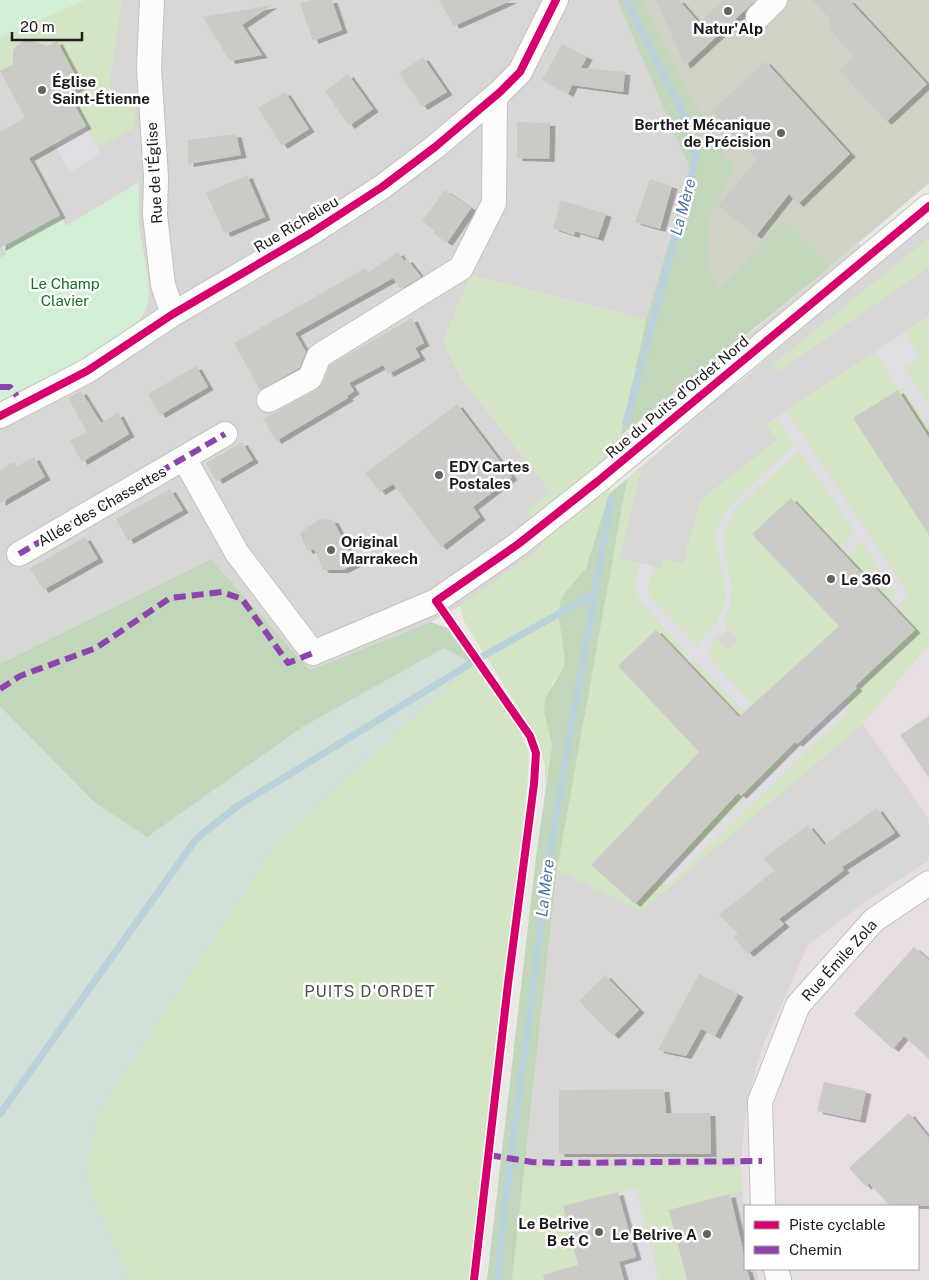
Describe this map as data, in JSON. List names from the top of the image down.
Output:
{
  "streets": {
    "street": [
      "Rue de l'Église",
      "Rue Richelieu",
      "Rue du Puits d'Ordet Nord",
      "Allée des Chassettes",
      "Rue Émile Zola"
    ]
  },
  "crossings": [
    ["Rue de l'Église", "Rue Richelieu"],
    ["Rue du Puits d'Ordet Nord", "Allée des Chassettes"]
  ],
  "districts": ["PUITS D'ORDET"],
  "water": ["La Mère"],
  "parks": ["Le Champ Clavier"],
  "places": [
    "Natur'Alp",
    "Église Saint-Étienne",
    "Berthet Mécanique de Précision",
    "EDY Cartes Postales",
    "Original Marrakech",
    "Le 360",
    "Le Belrive B et C",
    "Le Belrive A"
  ],
  "legend": ["Piste cyclable", "Chemin"],
  "scale_bar": "20 m"
}
